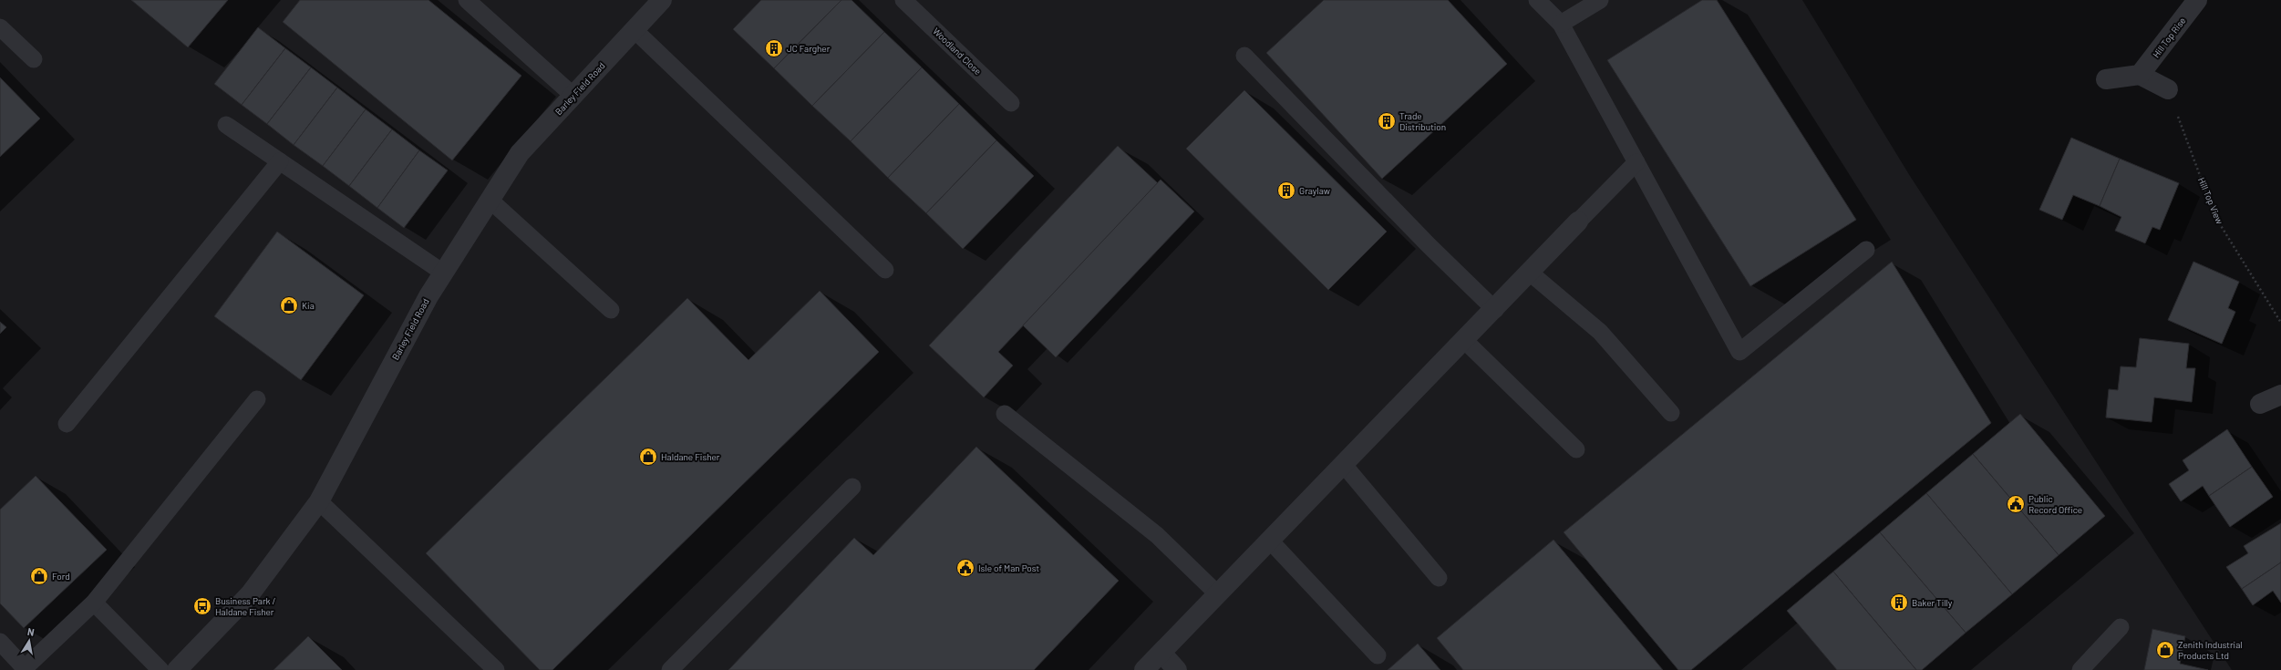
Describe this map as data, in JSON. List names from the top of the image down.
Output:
{
  "streets": {
    "street": ["Hill Top Rise", "Barley Field Road"],
    "lane": ["Woodland Close"],
    "path": ["Hill Top View"]
  },
  "places": {
    "building": [
      "JC Fargher",
      "Trade Distribution",
      "Graylaw",
      "Baker Tilly"
    ],
    "shop": [
      "Kia",
      "Haldane Fisher",
      "Ford",
      "Zenith Industrial Products Ltd"
    ],
    "public building": ["Public Record Office", "Isle of Man Post"],
    "bus stop": ["Business Park / Haldane Fisher"]
  },
  "north": "top"
}
